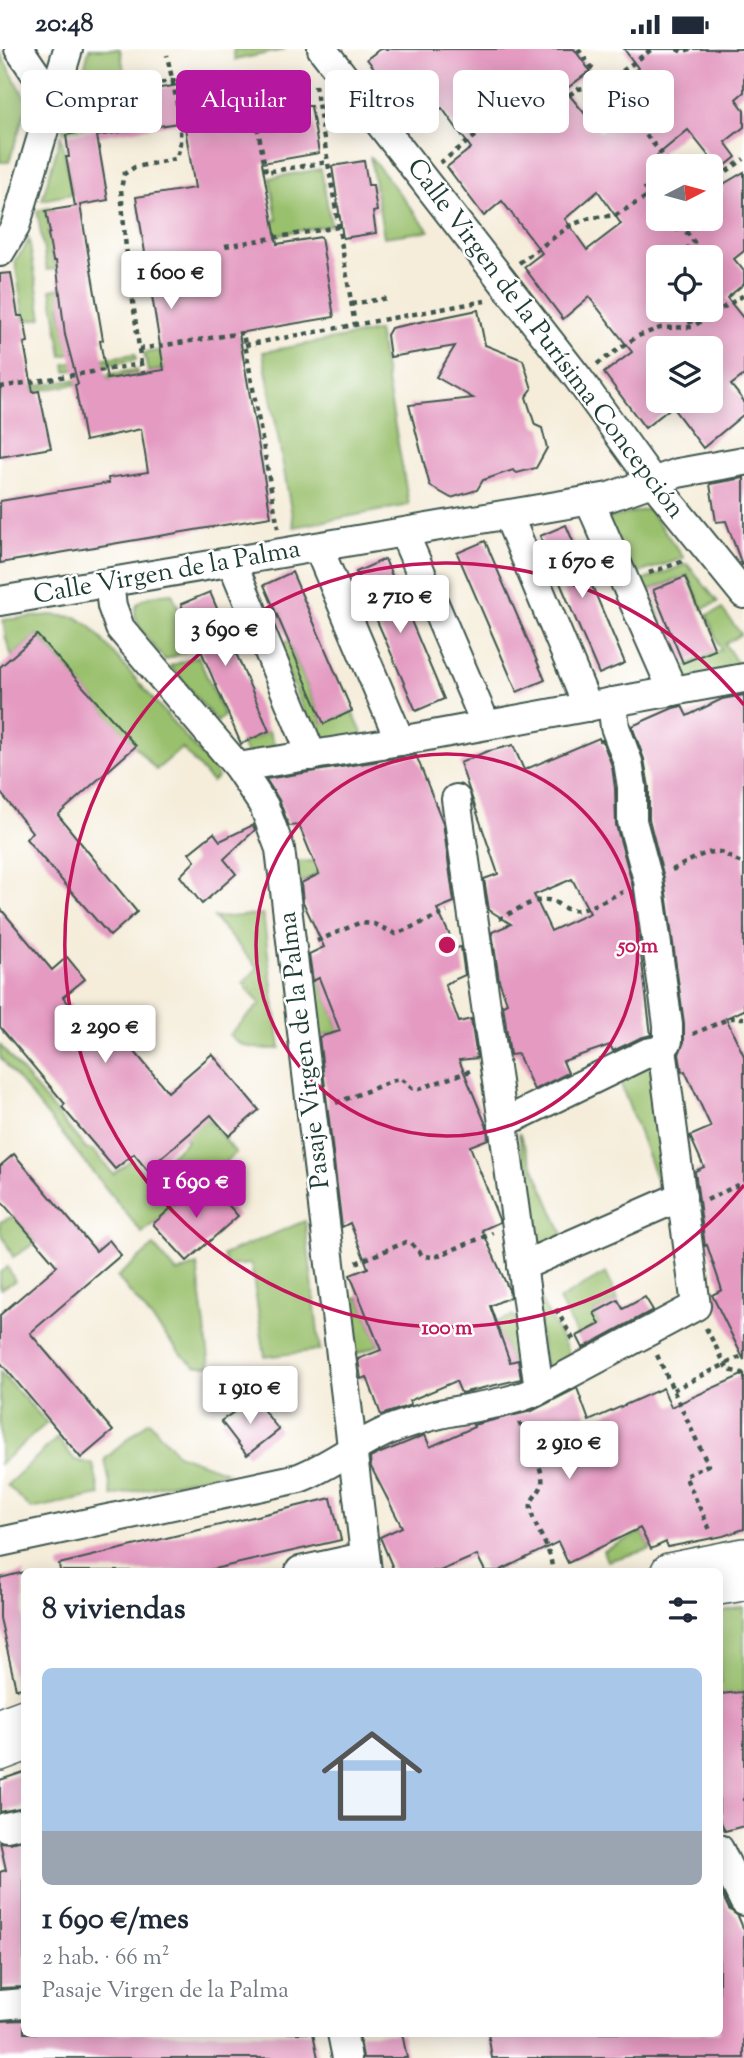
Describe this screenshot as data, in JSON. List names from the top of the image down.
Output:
{
  "streets": {
    "street": ["Calle Virgen de la Purísima Concepción", "Calle Virgen de la Palma", "Pasaje Virgen de la Palma"]
  },
  "crossings": [
    ["Calle Virgen de la Purísima Concepción", "Calle Virgen de la Palma"],
    ["Calle Virgen de la Palma", "Pasaje Virgen de la Palma"]
  ],
  "north": "right",
  "page": {
    "status": "20:48",
    "chip": [
      "Comprar",
      "Alquilar",
      "Filtros",
      "Nuevo",
      "Piso"
    ],
    "price": [
      "1 600 €",
      "1 670 €",
      "2 710 €",
      "3 690 €",
      "2 290 €",
      "1 690 €",
      "1 910 €",
      "2 910 €"
    ],
    "heading": "8 viviendas",
    "list": [
      {
        "name": "1 690 €/mes",
        "note": "2 hab. · 66 m² · Pasaje Virgen de la Palma"
      }
    ]
  },
  "rings": ["50 m", "100 m"]
}
